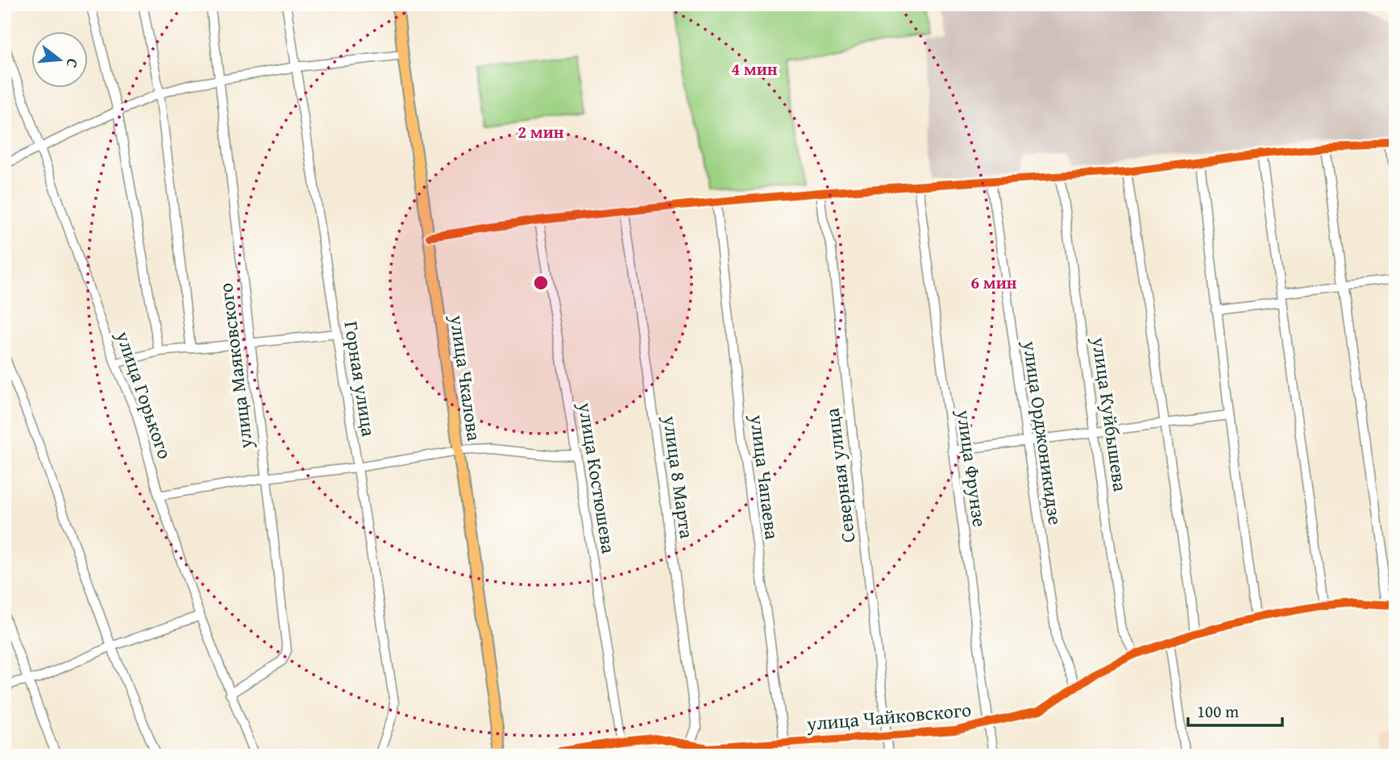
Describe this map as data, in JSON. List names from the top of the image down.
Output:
{
  "streets": {
    "main road": ["улица Чкалова"],
    "street": [
      "улица Маяковского",
      "Горная улица",
      "улица Горького",
      "улица Куйбышева",
      "улица Орджоникидзе",
      "улица Фрунзе",
      "Северная улица",
      "улица 8 Марта",
      "улица Чапаева",
      "улица Костюшева",
      "улица Чайковского"
    ]
  },
  "crossings": [
    ["улица Маяковского", "улица Горького"],
    ["улица Куйбышева", "улица Чайковского"],
    ["улица Орджоникидзе", "улица Чайковского"],
    ["улица Фрунзе", "улица Чайковского"],
    ["Северная улица", "улица Чайковского"],
    ["улица 8 Марта", "улица Чайковского"],
    ["улица Чапаева", "улица Чайковского"],
    ["улица Костюшева", "улица Чайковского"]
  ],
  "scale_bar": "100 m",
  "north": "right",
  "rings": ["4 мин", "2 мин", "6 мин"]
}
